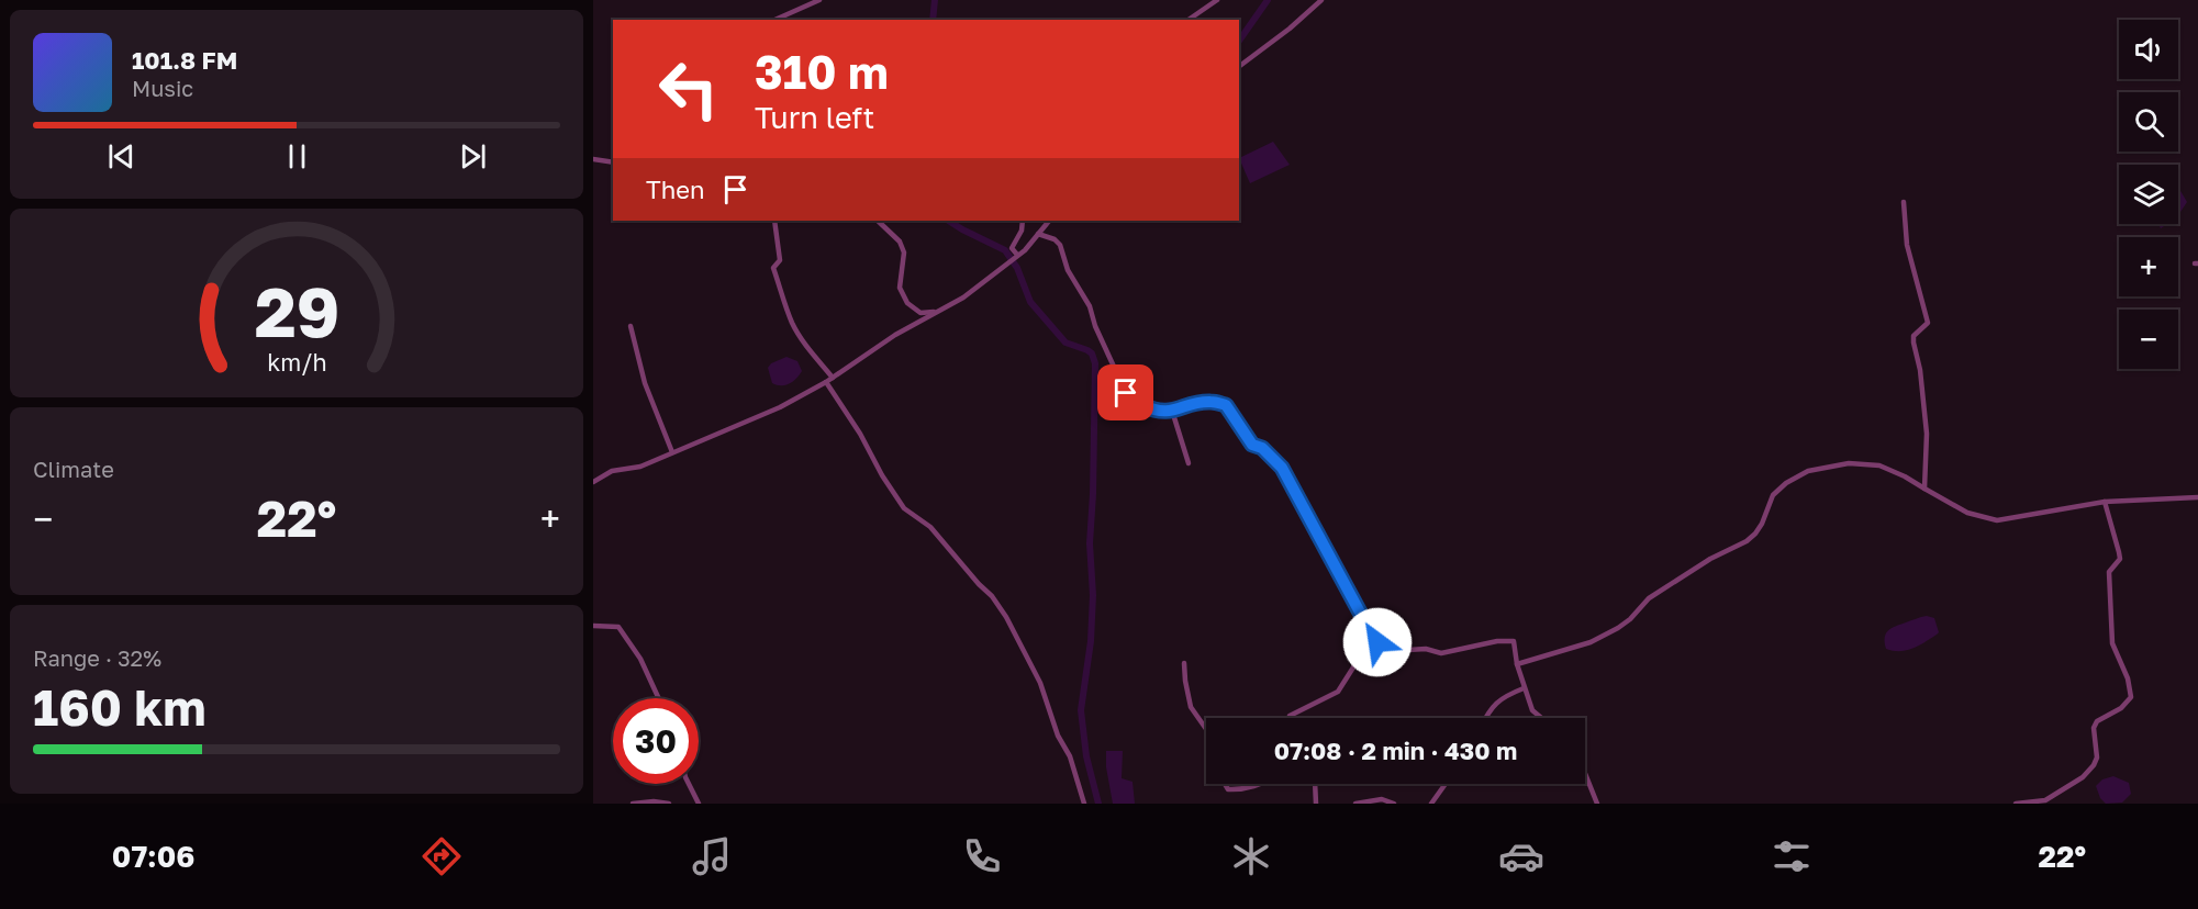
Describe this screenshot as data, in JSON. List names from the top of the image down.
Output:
{
  "page": {
    "map_buttons": ["+", "−"],
    "turn": ["310 m", "Turn left"],
    "song": ["101.8 FM", "Music"],
    "then": "Then",
    "tile": [
      "Climate",
      ["Range · 32%", "160 km"]
    ],
    "heat": ["−", "22°", "+"],
    "limit": "30",
    "trip": "07:08 · 2 min · 430 m",
    "tabs": ["07:06", "22°"],
    "gauge": ["29", "km/h"]
  }
}
